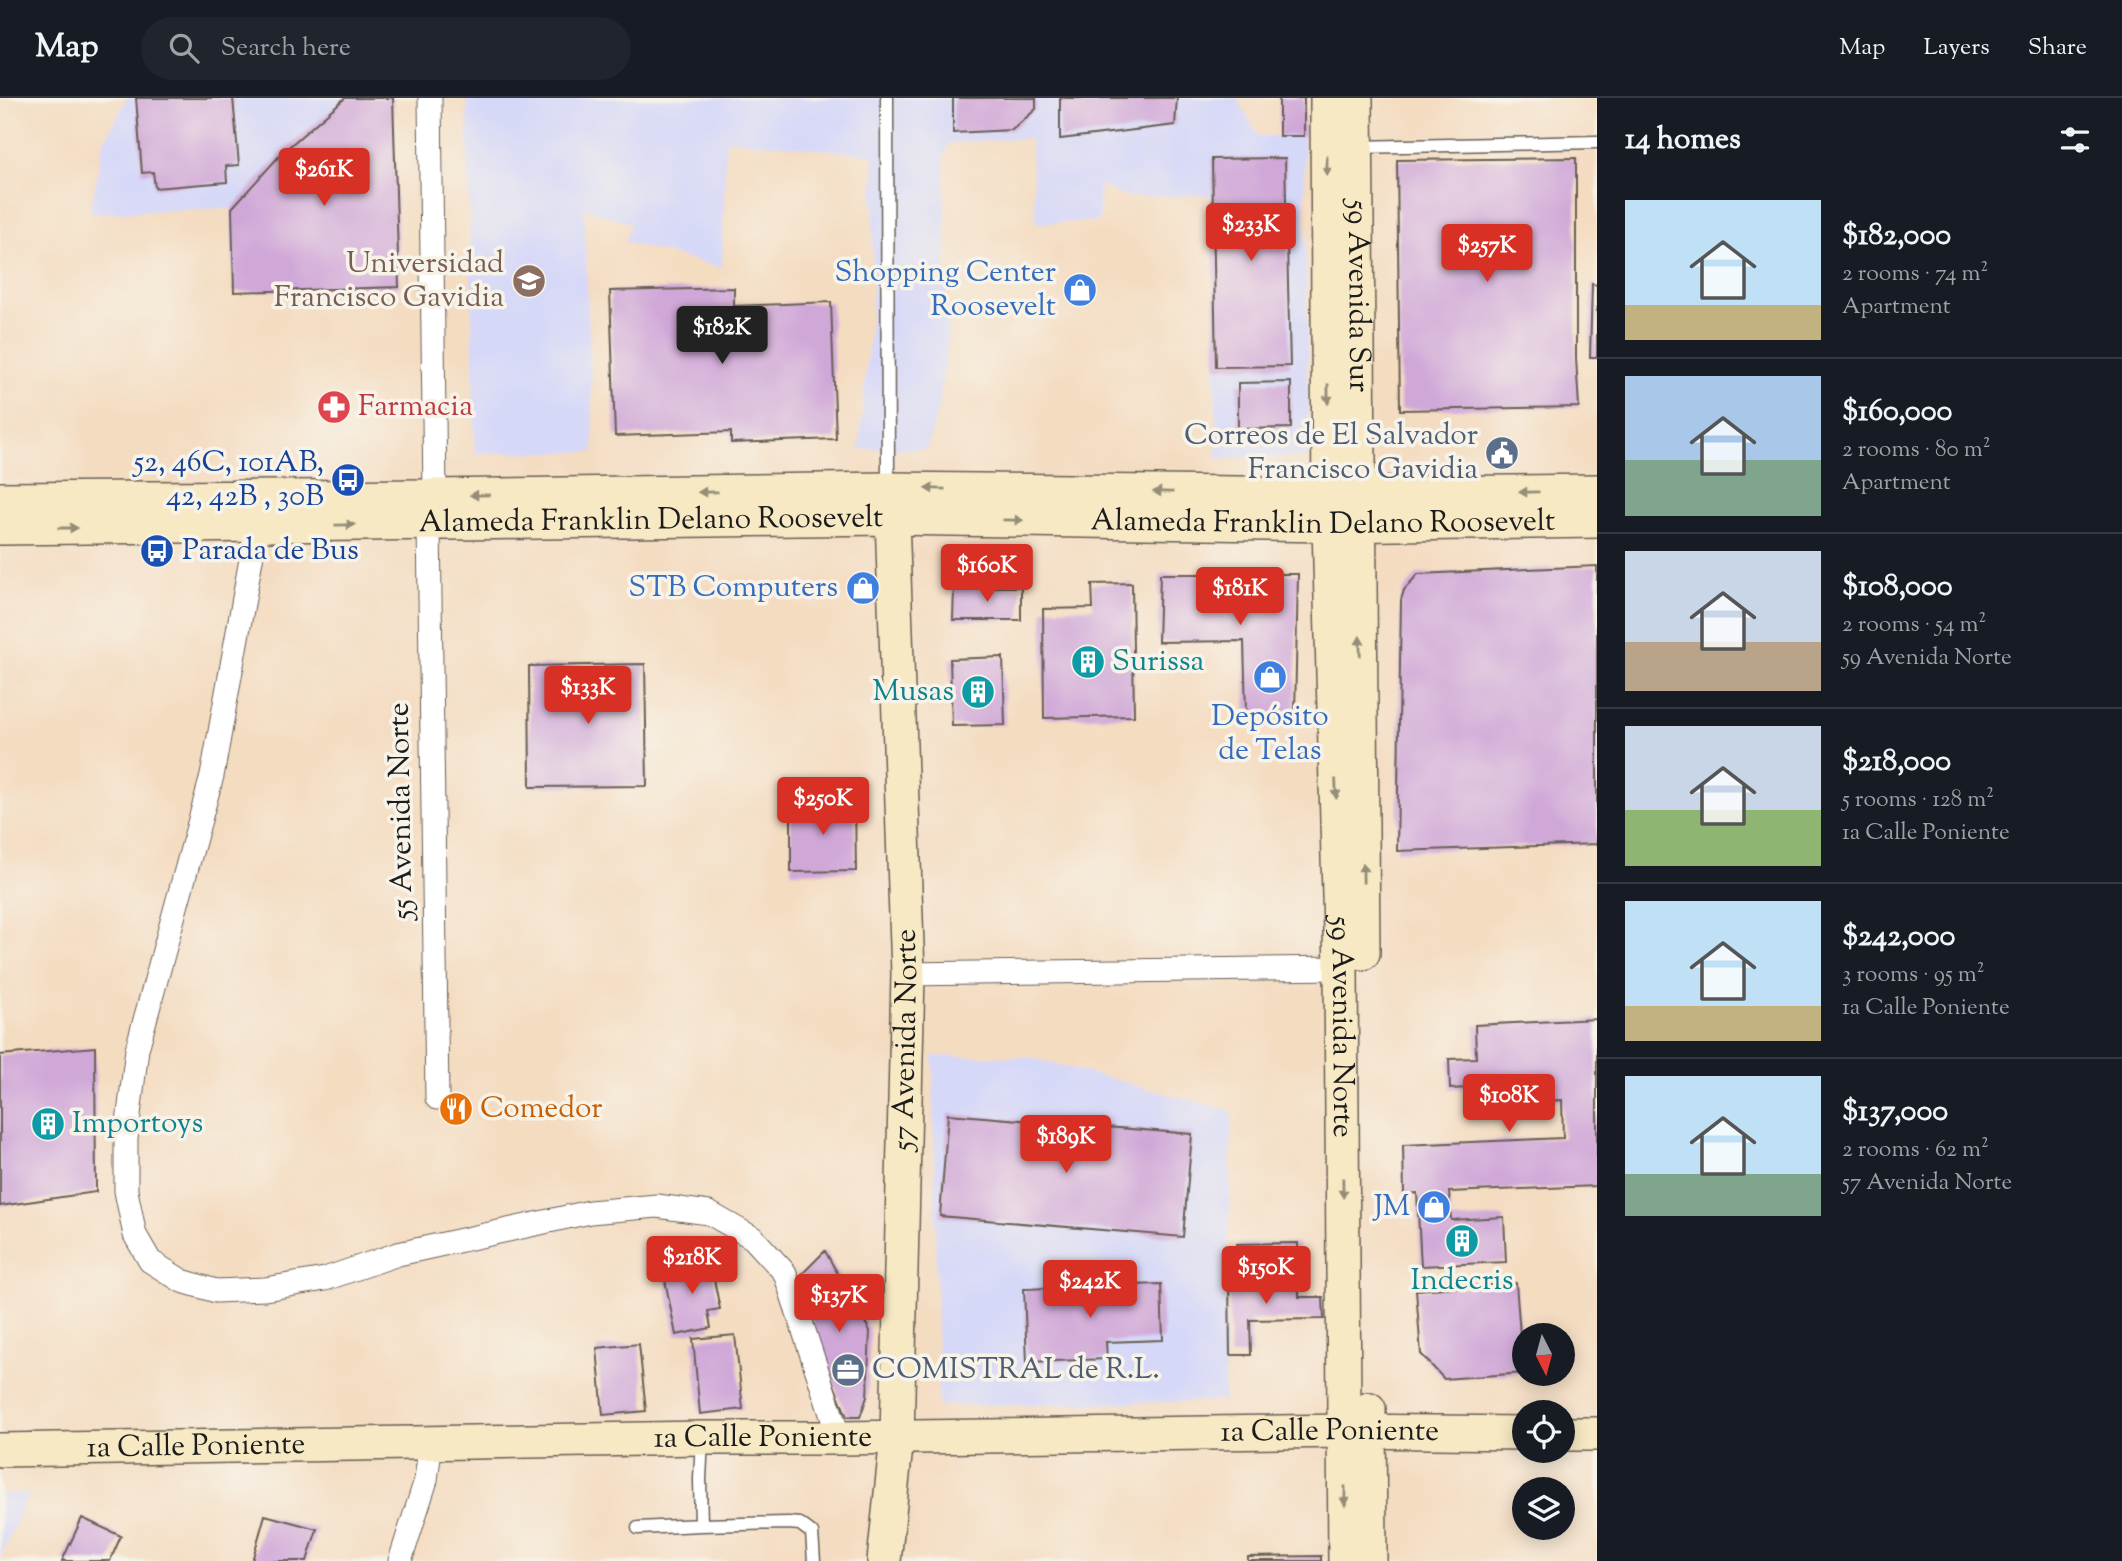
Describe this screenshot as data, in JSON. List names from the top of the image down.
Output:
{
  "streets": {
    "main road": [
      "59 Avenida Sur",
      "Alameda Franklin Delano Roosevelt",
      "59 Avenida Norte",
      "57 Avenida Norte",
      "1a Calle Poniente"
    ],
    "street": ["55 Avenida Norte"]
  },
  "crossings": [
    ["59 Avenida Sur", "Alameda Franklin Delano Roosevelt"],
    ["59 Avenida Sur", "59 Avenida Norte"],
    ["Alameda Franklin Delano Roosevelt", "55 Avenida Norte"],
    ["Alameda Franklin Delano Roosevelt", "59 Avenida Norte"],
    ["Alameda Franklin Delano Roosevelt", "57 Avenida Norte"],
    ["59 Avenida Norte", "1a Calle Poniente"],
    ["57 Avenida Norte", "1a Calle Poniente"]
  ],
  "places": {
    "school or university": ["Universidad Francisco Gavidia"],
    "shop": [
      "Shopping Center Roosevelt",
      "STB Computers",
      "Depósito de Telas",
      "JM"
    ],
    "pharmacy": ["Farmacia"],
    "public building": ["Correos de El Salvador Francisco Gavidia"],
    "bus stop": ["52, 46C, 101AB, 42, 42B , 30B", "Parada de Bus"],
    "building": [
      "Surissa",
      "Musas",
      "Importoys",
      "Indecris"
    ],
    "restaurant": ["Comedor"],
    "office": ["COMISTRAL de R.L."]
  },
  "north": "bottom",
  "page": {
    "header": "Map",
    "search": "Search here",
    "nav": ["Map", "Layers", "Share"],
    "heading": "14 homes",
    "price": [
      "$261K",
      "$233K",
      "$257K",
      "$182K",
      "$160K",
      "$181K",
      "$133K",
      "$250K",
      "$108K",
      "$189K",
      "$218K",
      "$150K",
      "$242K",
      "$137K"
    ],
    "list": [
      {
        "name": "$182,000",
        "note": "2 rooms · 74 m² · Apartment"
      },
      {
        "name": "$160,000",
        "note": "2 rooms · 80 m² · Apartment"
      },
      {
        "name": "$108,000",
        "note": "2 rooms · 54 m² · 59 Avenida Norte"
      },
      {
        "name": "$218,000",
        "note": "5 rooms · 128 m² · 1a Calle Poniente"
      },
      {
        "name": "$242,000",
        "note": "3 rooms · 95 m² · 1a Calle Poniente"
      },
      {
        "name": "$137,000",
        "note": "2 rooms · 62 m² · 57 Avenida Norte"
      }
    ]
  }
}
